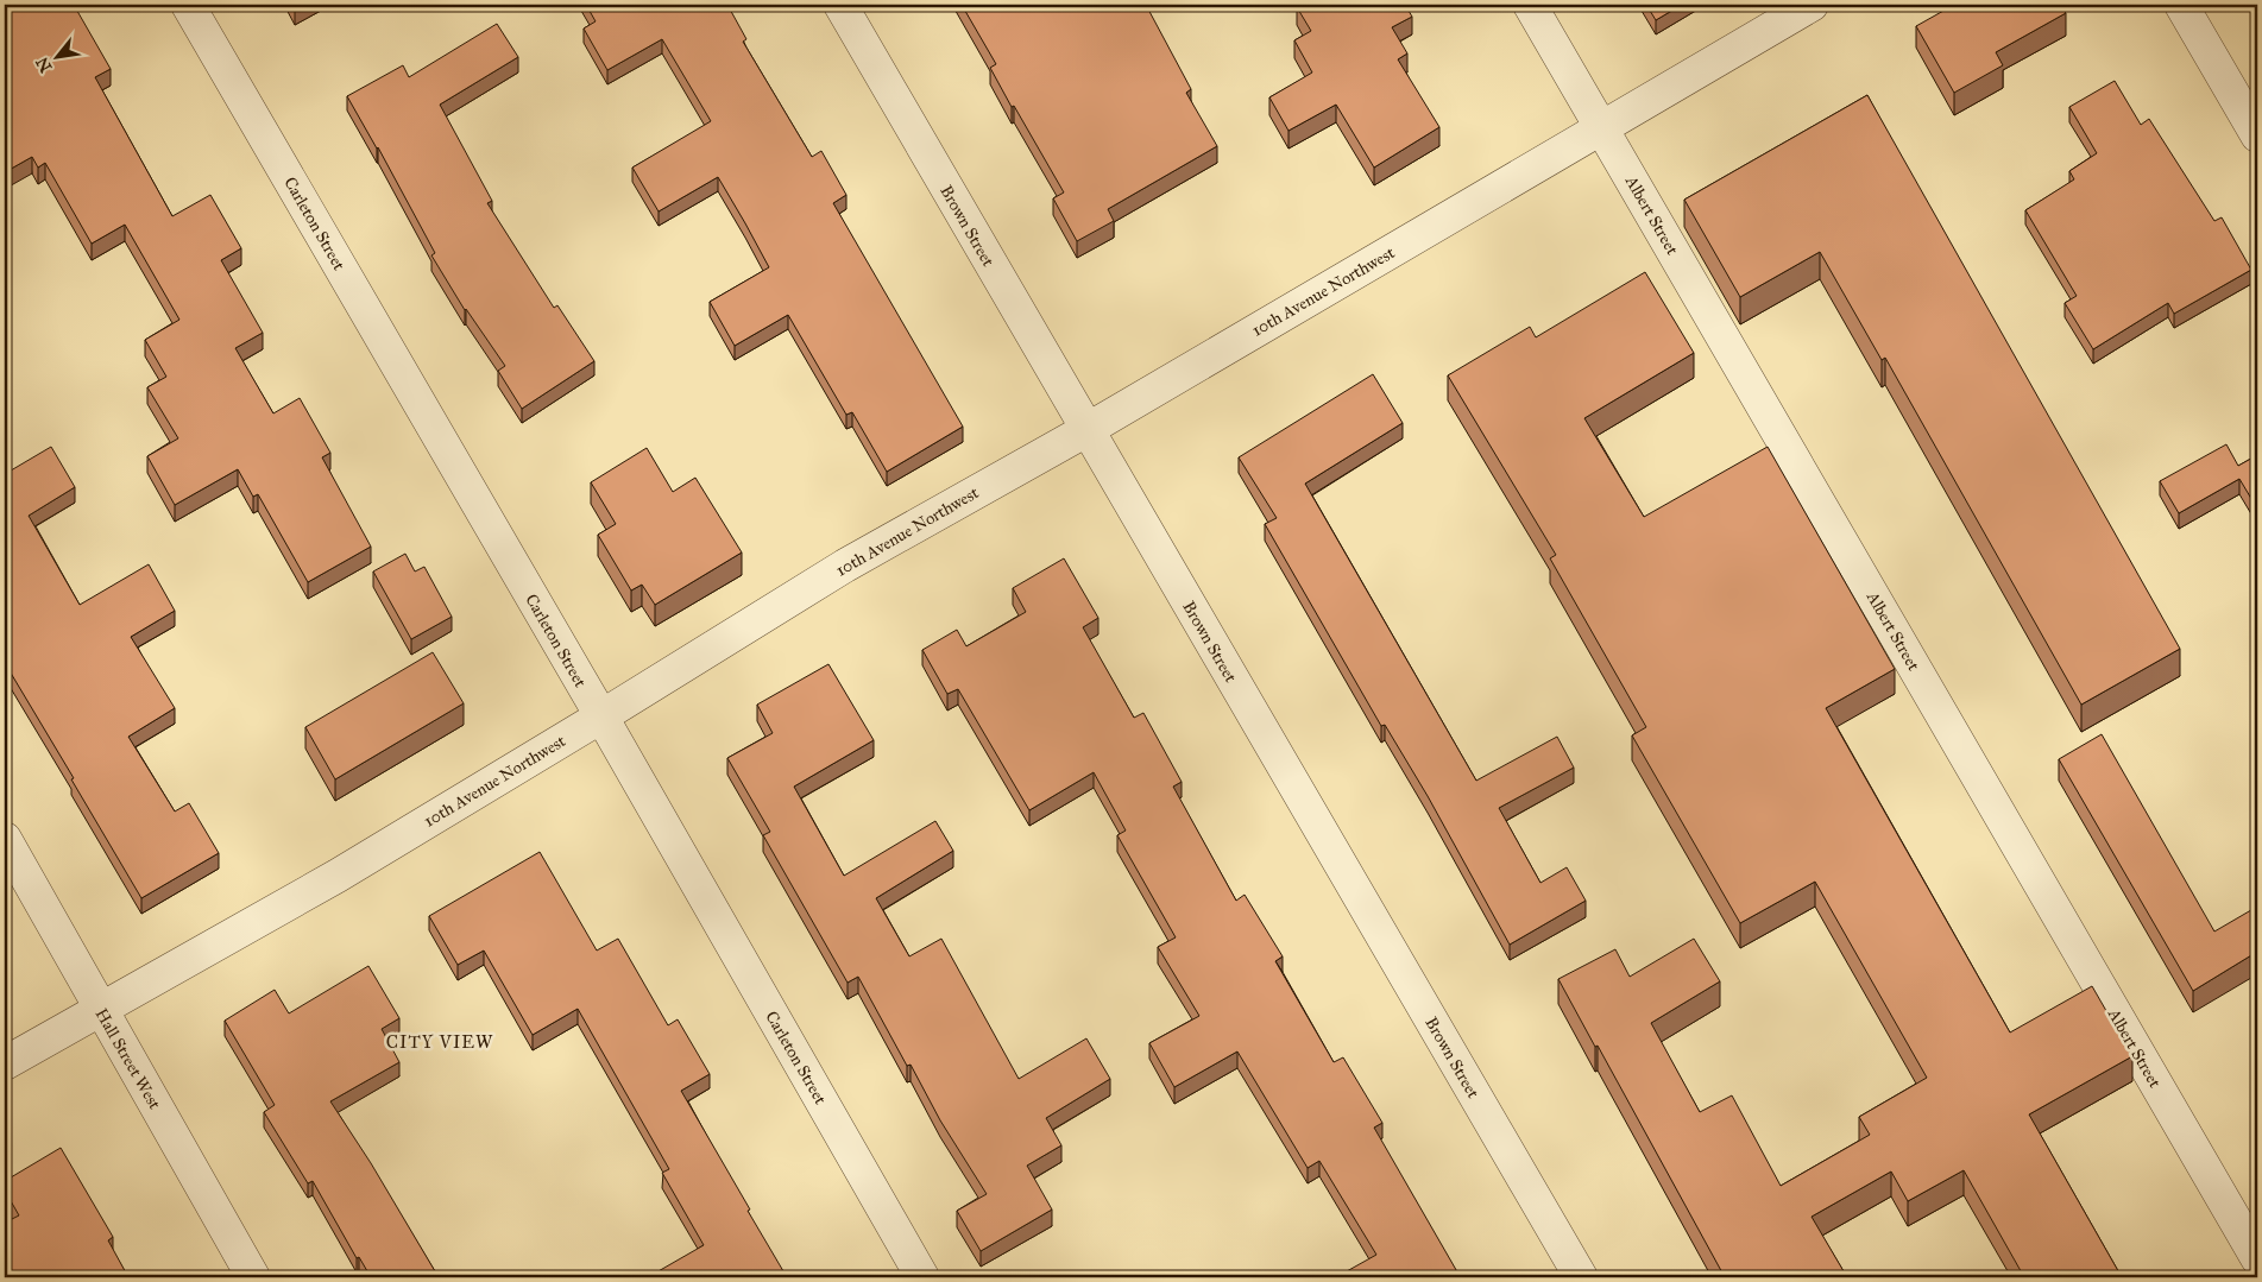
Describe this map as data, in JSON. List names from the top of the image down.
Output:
{
  "streets": {
    "street": [
      "Albert Street",
      "Carleton Street",
      "Brown Street",
      "10th Avenue Northwest",
      "Hall Street West"
    ]
  },
  "crossings": [
    ["Albert Street", "10th Avenue Northwest"],
    ["Carleton Street", "10th Avenue Northwest"],
    ["Brown Street", "10th Avenue Northwest"],
    ["10th Avenue Northwest", "Hall Street West"]
  ],
  "districts": ["CITY VIEW"],
  "north": "bottom left"
}
